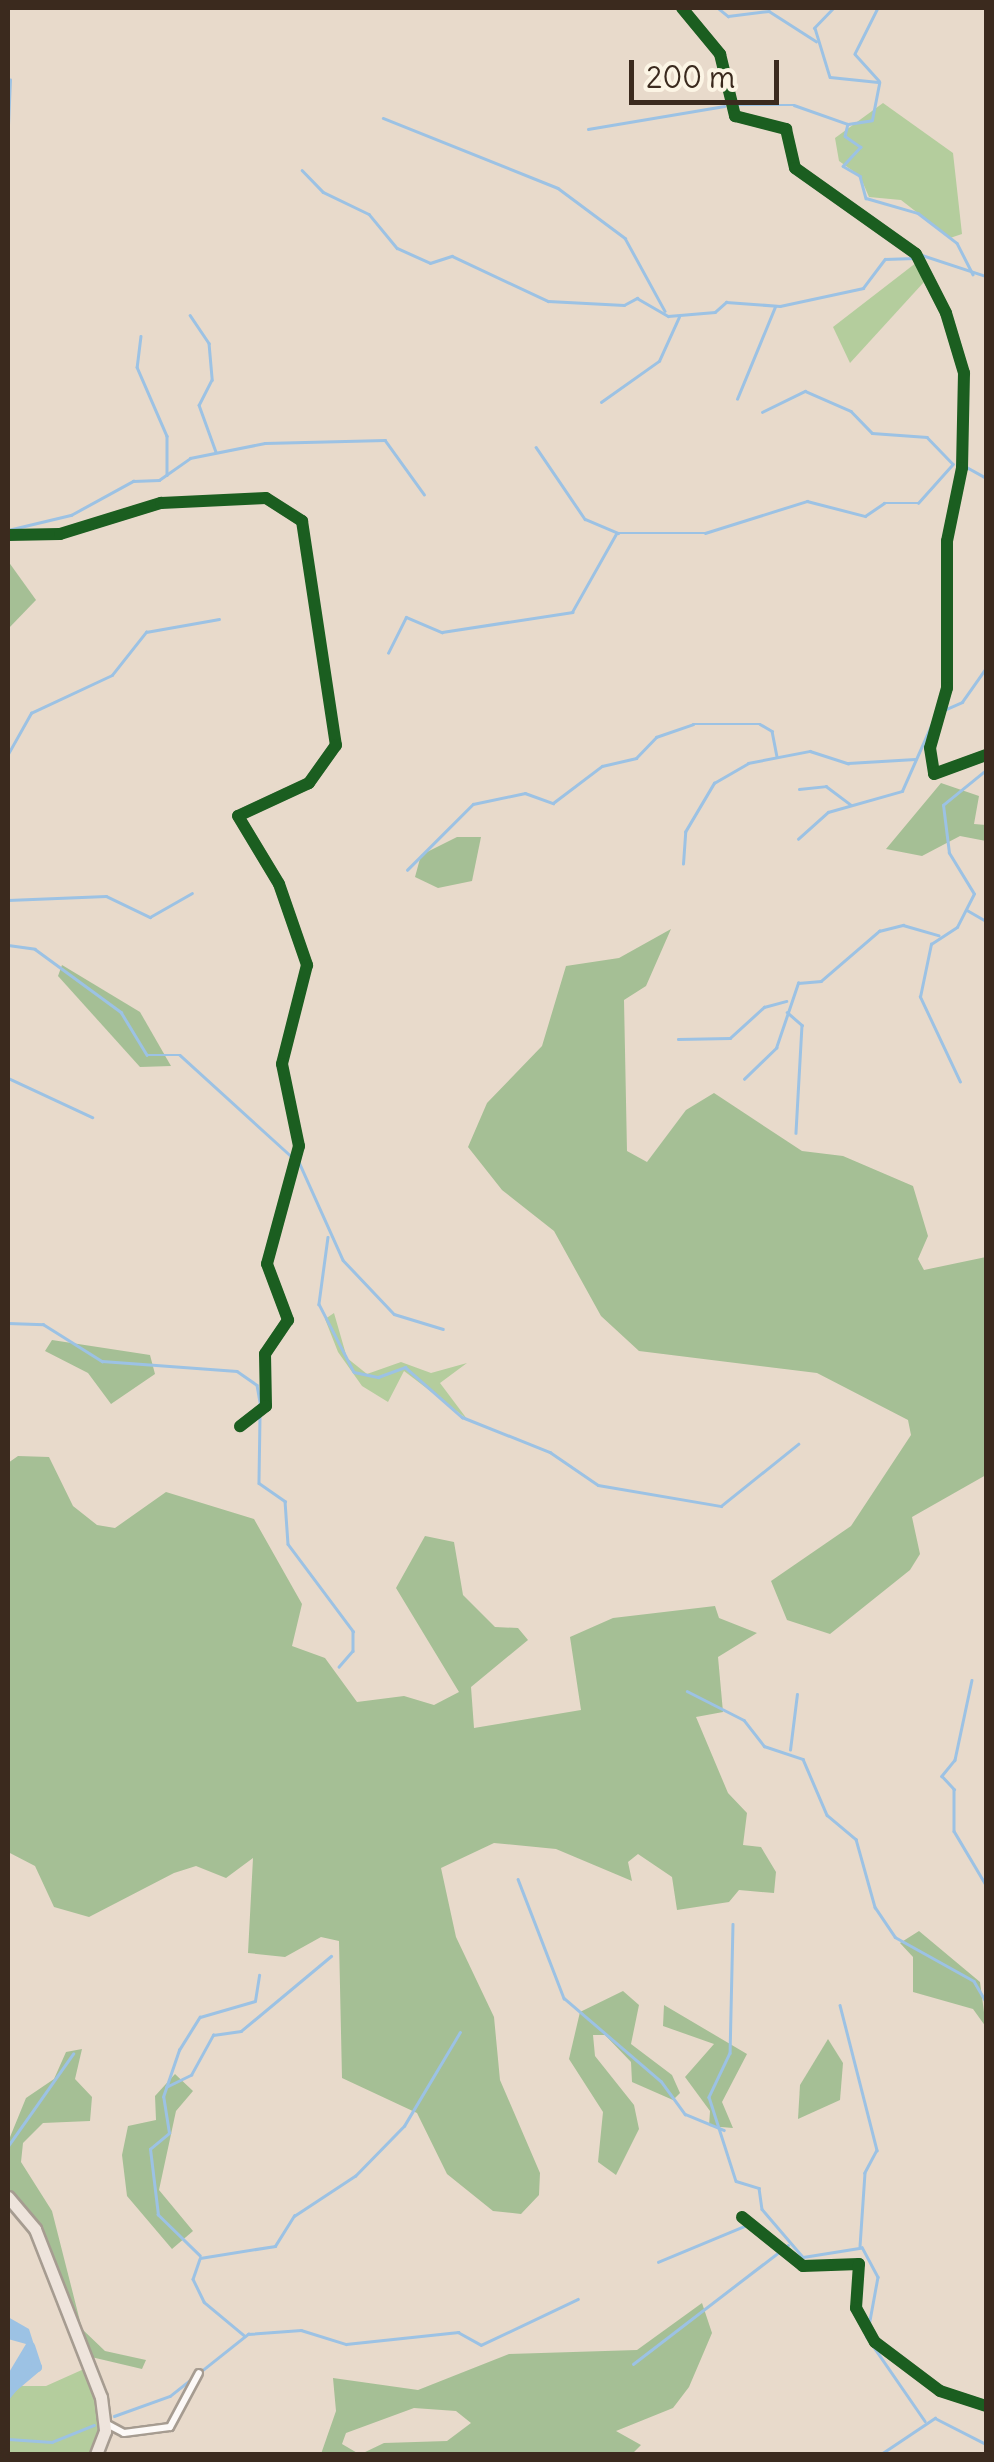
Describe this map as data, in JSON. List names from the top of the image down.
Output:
{
  "scale_bar": "200 m"
}
